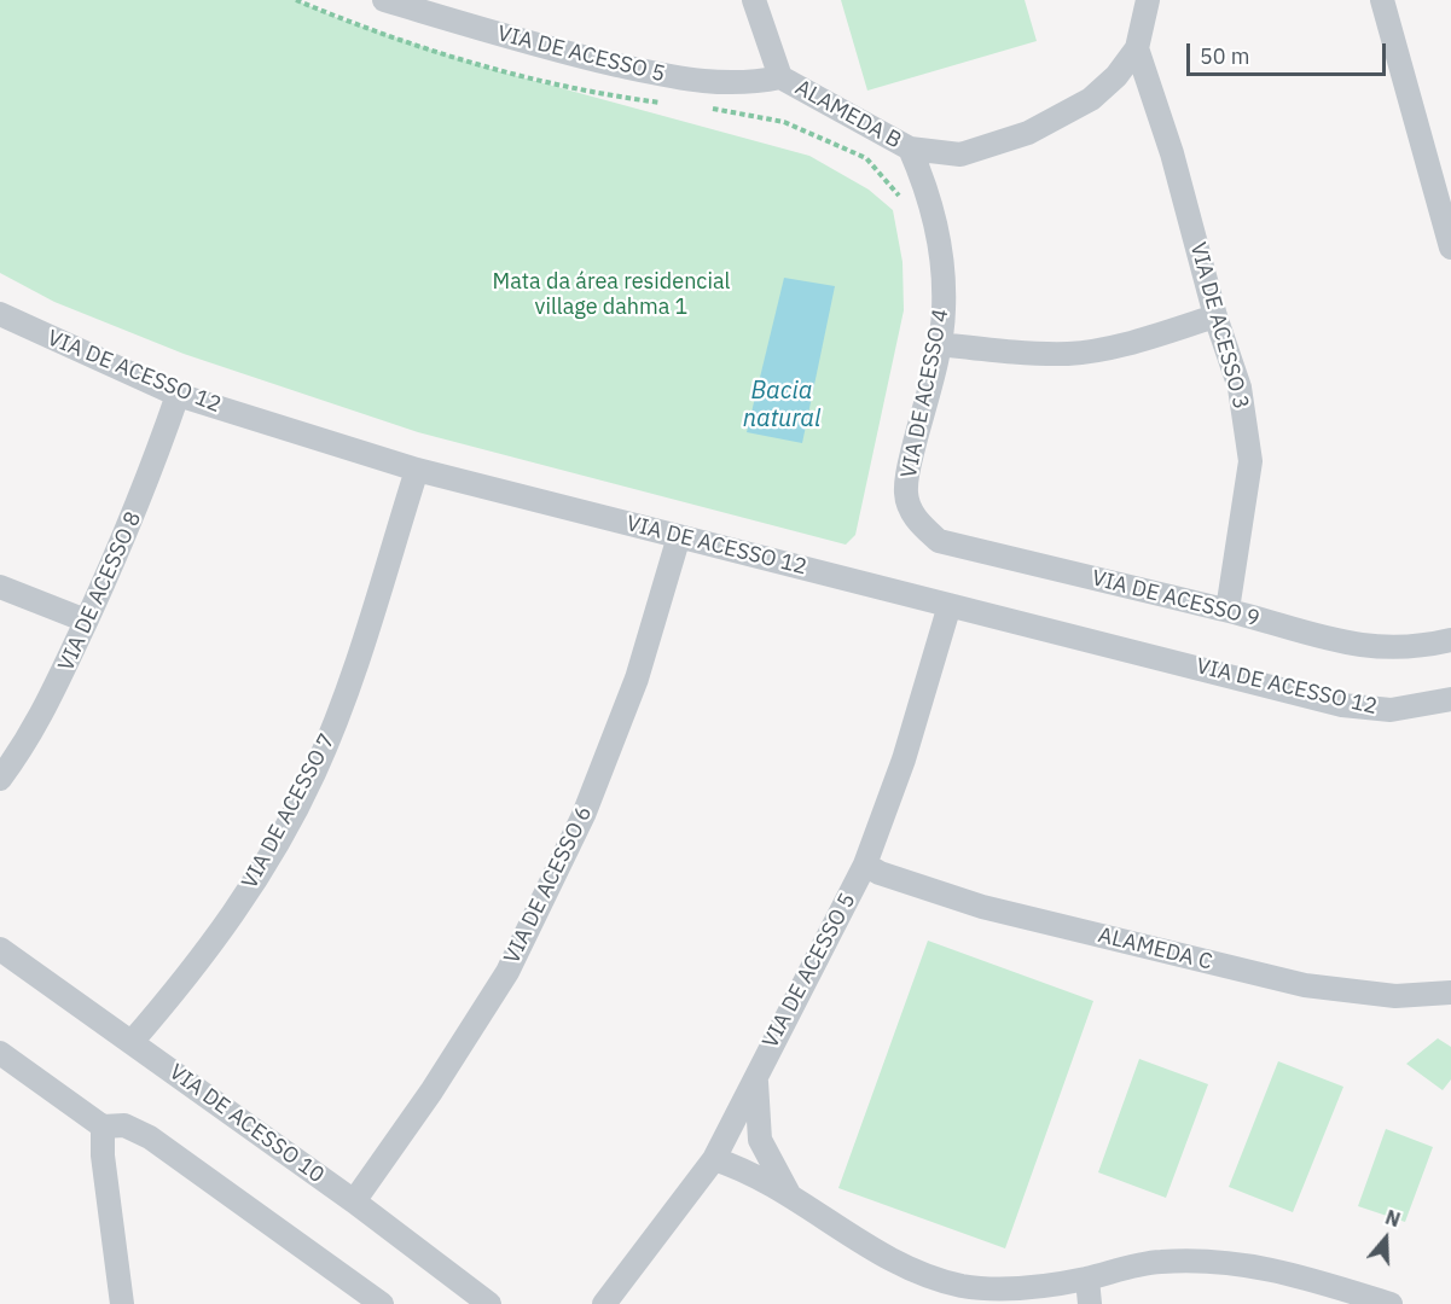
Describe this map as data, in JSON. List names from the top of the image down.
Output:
{
  "streets": {
    "street": [
      "VIA DE ACESSO 5",
      "ALAMEDA B",
      "VIA DE ACESSO 3",
      "VIA DE ACESSO 12",
      "VIA DE ACESSO 4",
      "VIA DE ACESSO 8",
      "VIA DE ACESSO 9",
      "VIA DE ACESSO 7",
      "VIA DE ACESSO 6",
      "ALAMEDA C",
      "VIA DE ACESSO 10"
    ]
  },
  "crossings": [
    ["VIA DE ACESSO 5", "ALAMEDA B"],
    ["VIA DE ACESSO 5", "VIA DE ACESSO 12"],
    ["VIA DE ACESSO 5", "ALAMEDA C"],
    ["ALAMEDA B", "VIA DE ACESSO 3"],
    ["ALAMEDA B", "VIA DE ACESSO 4"],
    ["VIA DE ACESSO 3", "VIA DE ACESSO 9"],
    ["VIA DE ACESSO 12", "VIA DE ACESSO 8"],
    ["VIA DE ACESSO 12", "VIA DE ACESSO 7"],
    ["VIA DE ACESSO 12", "VIA DE ACESSO 6"],
    ["VIA DE ACESSO 4", "VIA DE ACESSO 9"],
    ["VIA DE ACESSO 7", "VIA DE ACESSO 10"],
    ["VIA DE ACESSO 6", "VIA DE ACESSO 10"]
  ],
  "water": ["Bacia natural"],
  "parks": ["Mata da área residencial village dahma 1"],
  "scale_bar": "50 m",
  "north": "top"
}
